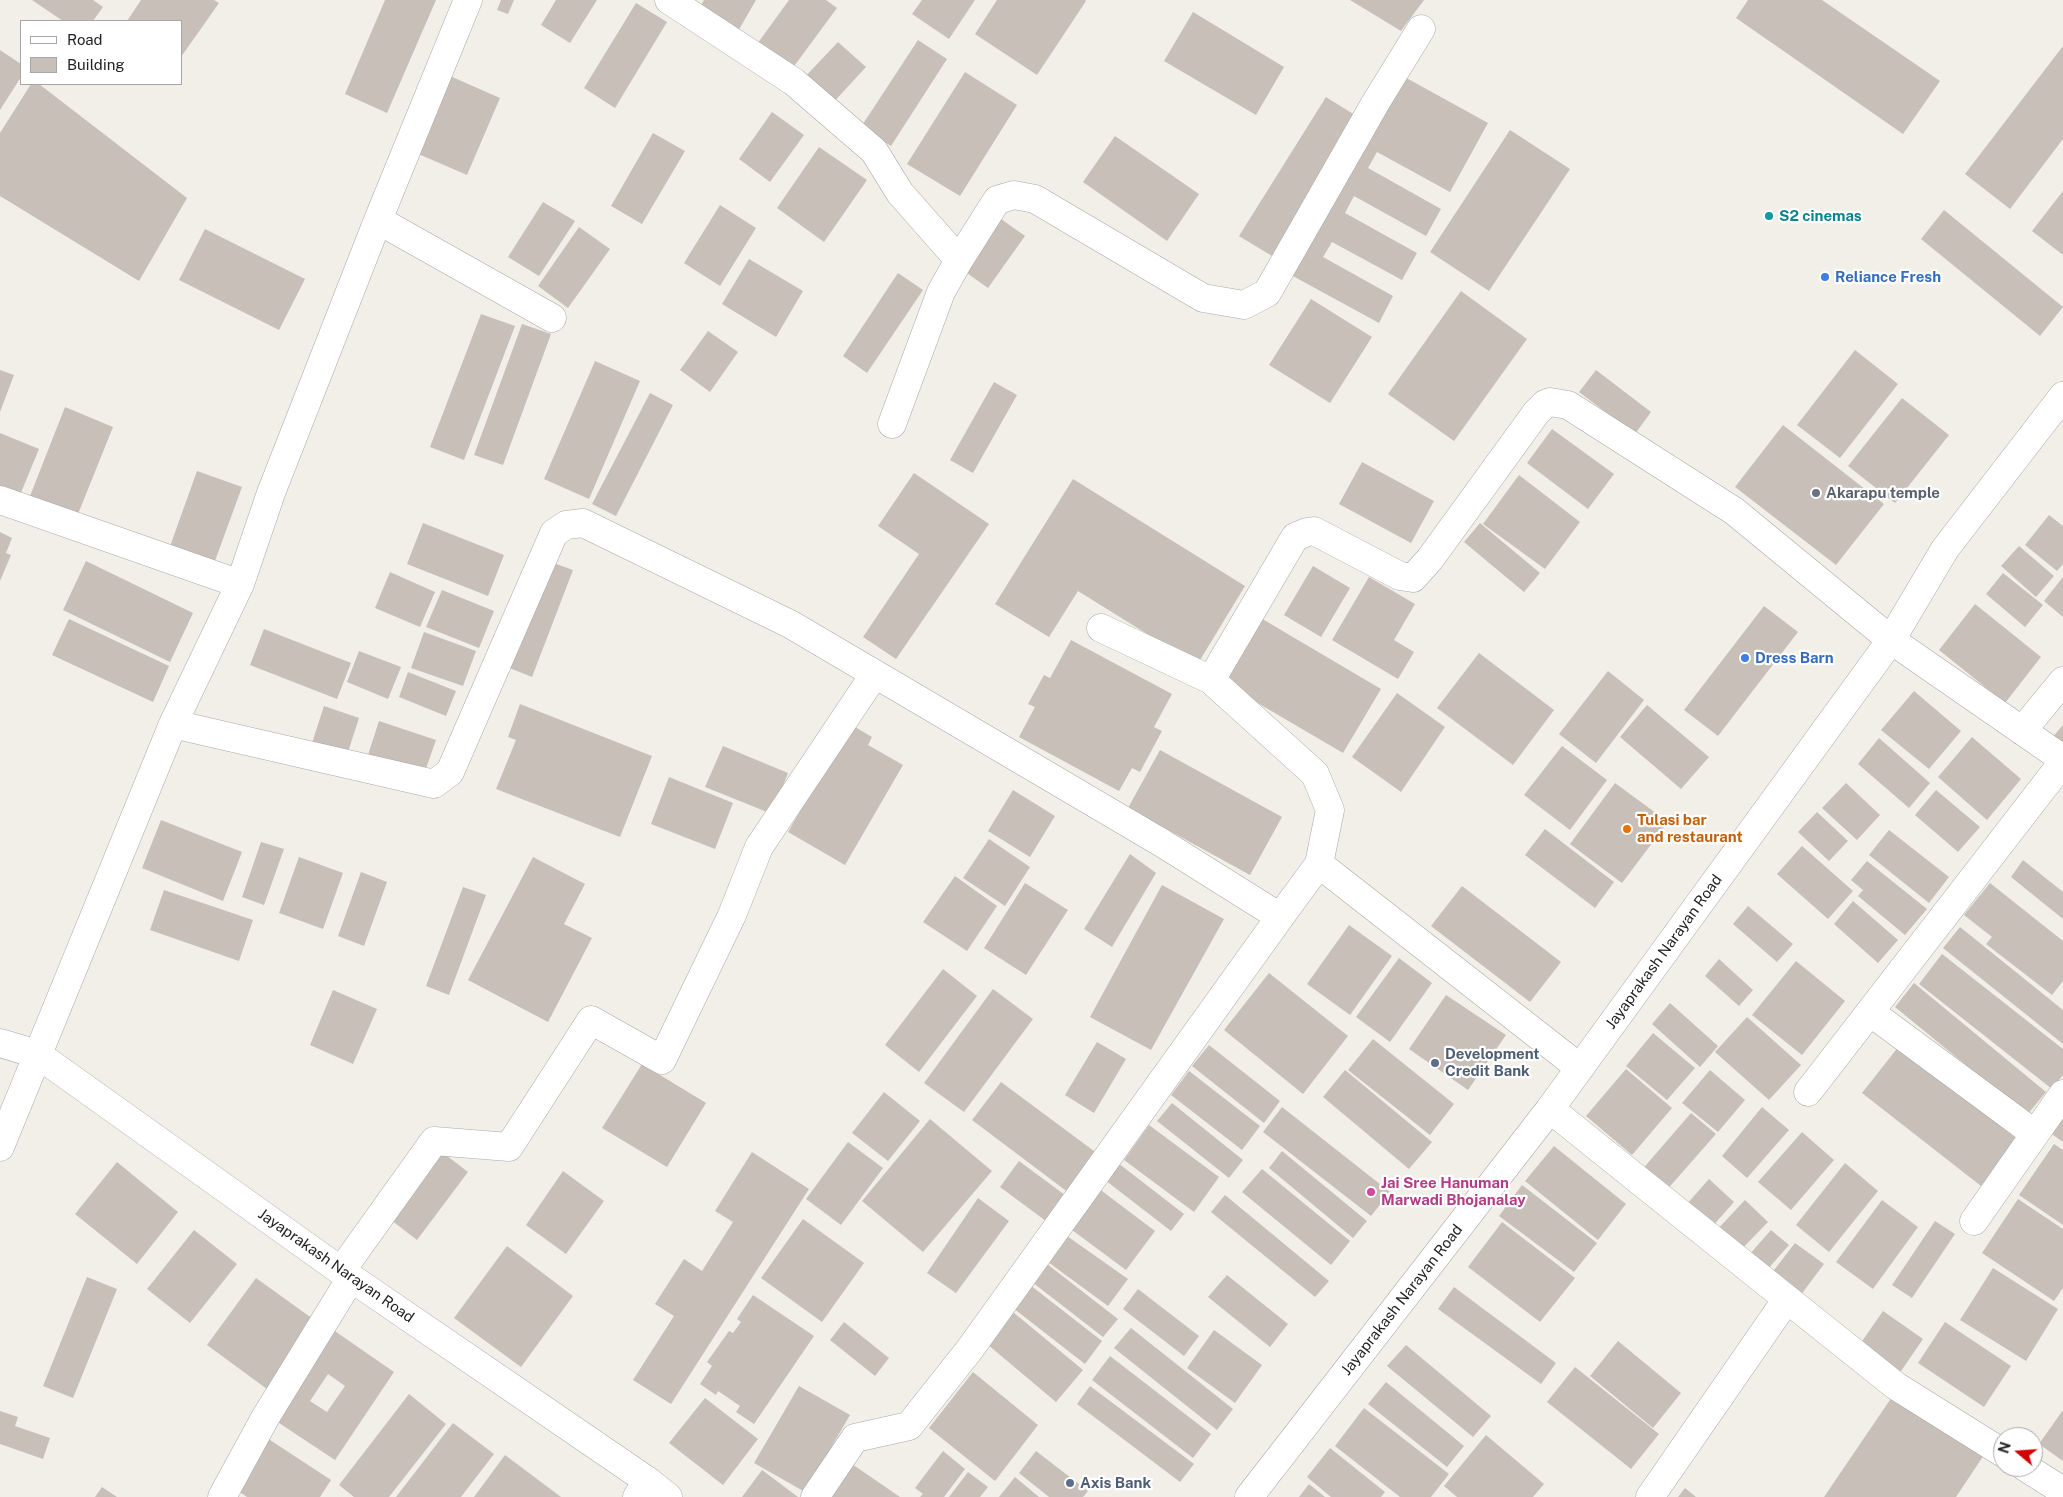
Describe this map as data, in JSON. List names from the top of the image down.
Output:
{
  "streets": {
    "street": ["Jayaprakash Narayan Road"]
  },
  "places": [
    "S2 cinemas",
    "Reliance Fresh",
    "Akarapu temple",
    "Dress Barn",
    "Tulasi bar and restaurant",
    "Development Credit Bank",
    "Jai Sree Hanuman Marwadi Bhojanalay",
    "Axis Bank"
  ],
  "legend": ["Road", "Building"],
  "north": "left"
}
